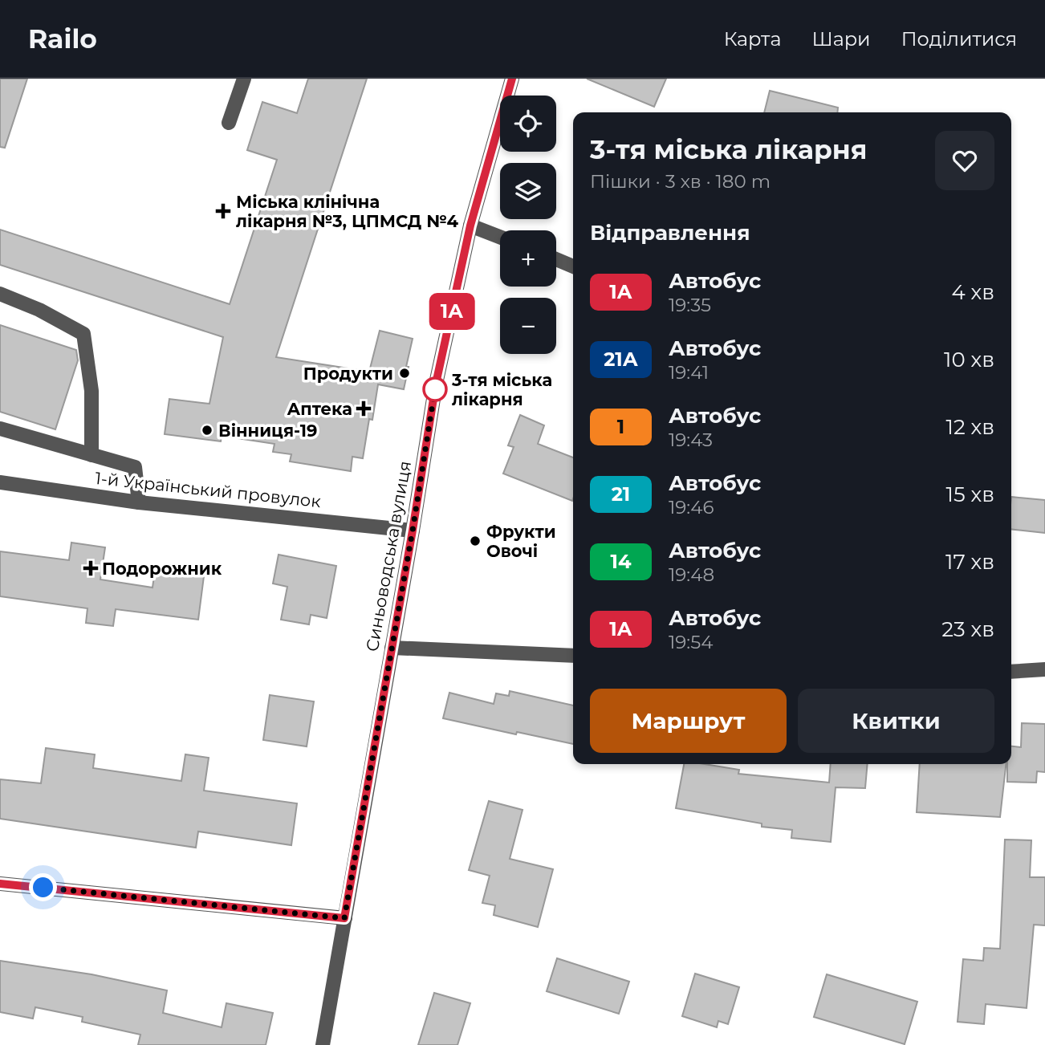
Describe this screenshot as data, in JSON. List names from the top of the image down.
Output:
{
  "streets": {
    "street": ["1-й Український провулок", "Синьоводська вулиця"]
  },
  "crossings": [
    ["1-й Український провулок", "Синьоводська вулиця"]
  ],
  "places": {
    "health": ["Міська клінічна лікарня №3, ЦПМСД №4", "Аптека", "Подорожник"],
    "other": [
      "Продукти",
      "3-тя міська лікарня",
      "Вінниця-19",
      "Фрукти Овочі"
    ]
  },
  "lines": ["bus line 1А"],
  "page": {
    "header": "Railo",
    "nav": ["Карта", "Шари", "Поділитися"],
    "on_map": "1А",
    "map_buttons": ["+", "−"],
    "heading": [
      ["3-тя міська лікарня", "Пішки · 3 хв · 180 m"],
      "Відправлення"
    ],
    "list": [
      {
        "mark": "1А",
        "name": "Автобус",
        "note": "19:35",
        "value": "4 хв"
      },
      {
        "mark": "21А",
        "name": "Автобус",
        "note": "19:41",
        "value": "10 хв"
      },
      {
        "mark": "1",
        "name": "Автобус",
        "note": "19:43",
        "value": "12 хв"
      },
      {
        "mark": "21",
        "name": "Автобус",
        "note": "19:46",
        "value": "15 хв"
      },
      {
        "mark": "14",
        "name": "Автобус",
        "note": "19:48",
        "value": "17 хв"
      },
      {
        "mark": "1А",
        "name": "Автобус",
        "note": "19:54",
        "value": "23 хв"
      }
    ],
    "buttons": ["Маршрут", "Квитки"]
  }
}
